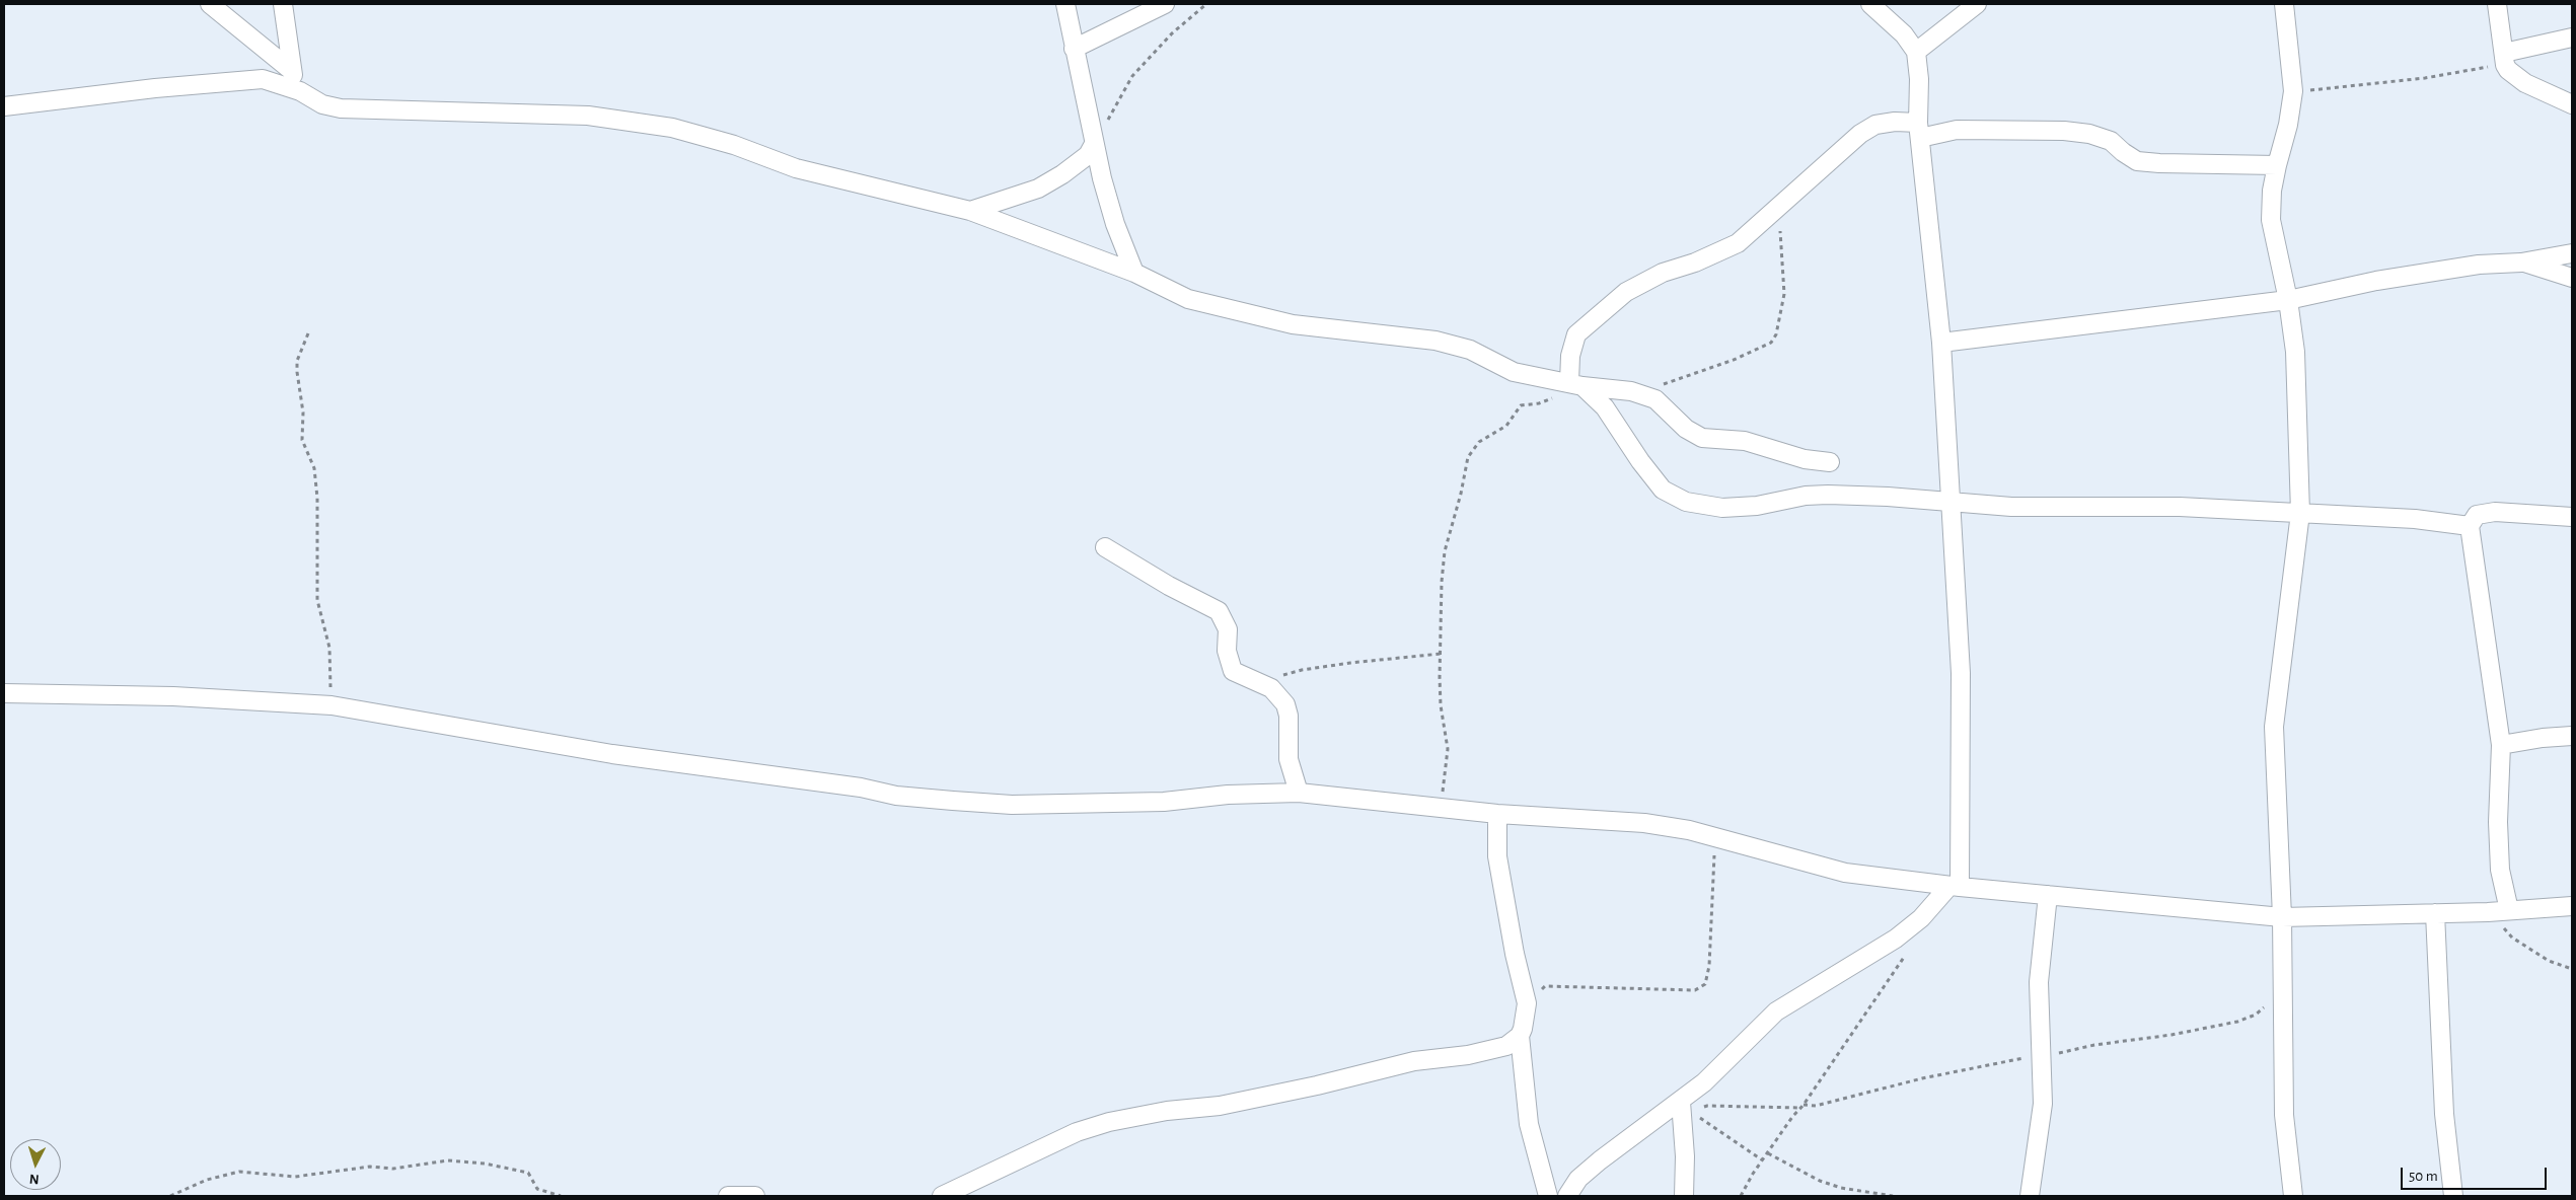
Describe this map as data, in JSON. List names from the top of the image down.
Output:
{
  "scale_bar": "50 m",
  "north": "bottom"
}
